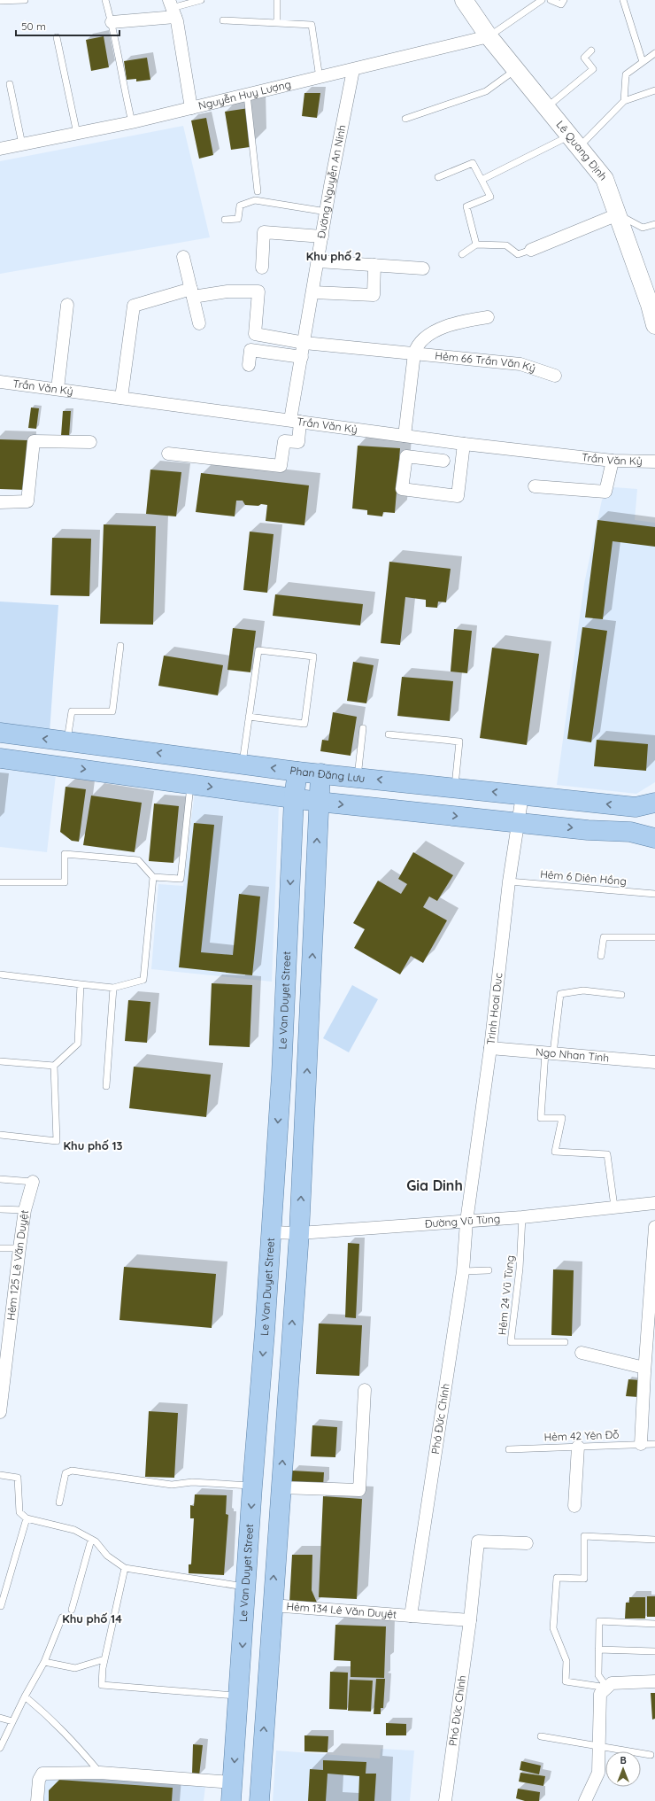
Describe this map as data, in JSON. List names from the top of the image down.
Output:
{
  "streets": {
    "main road": ["Lê Quang Định", "Phan Đăng Lưu", "Le Van Duyet Street"],
    "street": [
      "Nguyễn Huy Lượng",
      "Đường Nguyễn An Ninh",
      "Hẻm 66 Trần Văn Kỷ",
      "Trần Văn Kỷ",
      "Trinh Hoai Duc",
      "Ngo Nhan Tinh",
      "Đường Vũ Tùng",
      "Hẻm 125 Lê Văn Duyệt",
      "Phó Đức Chính",
      "Hẻm 134 Lê Văn Duyệt"
    ],
    "lane": ["Hẻm 6 Diên Hồng", "Hẻm 24 Vũ Tùng", "Hẻm 42 Yên Đỗ"]
  },
  "crossings": [
    ["Nguyễn Huy Lượng", "Lê Quang Định"],
    ["Nguyễn Huy Lượng", "Đường Nguyễn An Ninh"],
    ["Đường Nguyễn An Ninh", "Hẻm 66 Trần Văn Kỷ"],
    ["Đường Nguyễn An Ninh", "Trần Văn Kỷ"],
    ["Phan Đăng Lưu", "Le Van Duyet Street"],
    ["Phan Đăng Lưu", "Trinh Hoai Duc"],
    ["Hẻm 6 Diên Hồng", "Trinh Hoai Duc"],
    ["Le Van Duyet Street", "Đường Vũ Tùng"],
    ["Trinh Hoai Duc", "Ngo Nhan Tinh"],
    ["Trinh Hoai Duc", "Đường Vũ Tùng"],
    ["Trinh Hoai Duc", "Phó Đức Chính"],
    ["Đường Vũ Tùng", "Hẻm 24 Vũ Tùng"],
    ["Đường Vũ Tùng", "Phó Đức Chính"],
    ["Phó Đức Chính", "Hẻm 134 Lê Văn Duyệt"]
  ],
  "districts": [
    "Khu phố 2",
    "Khu phố 13",
    "Gia Dinh",
    "Khu phố 14"
  ],
  "scale_bar": "50 m",
  "north": "top"
}
